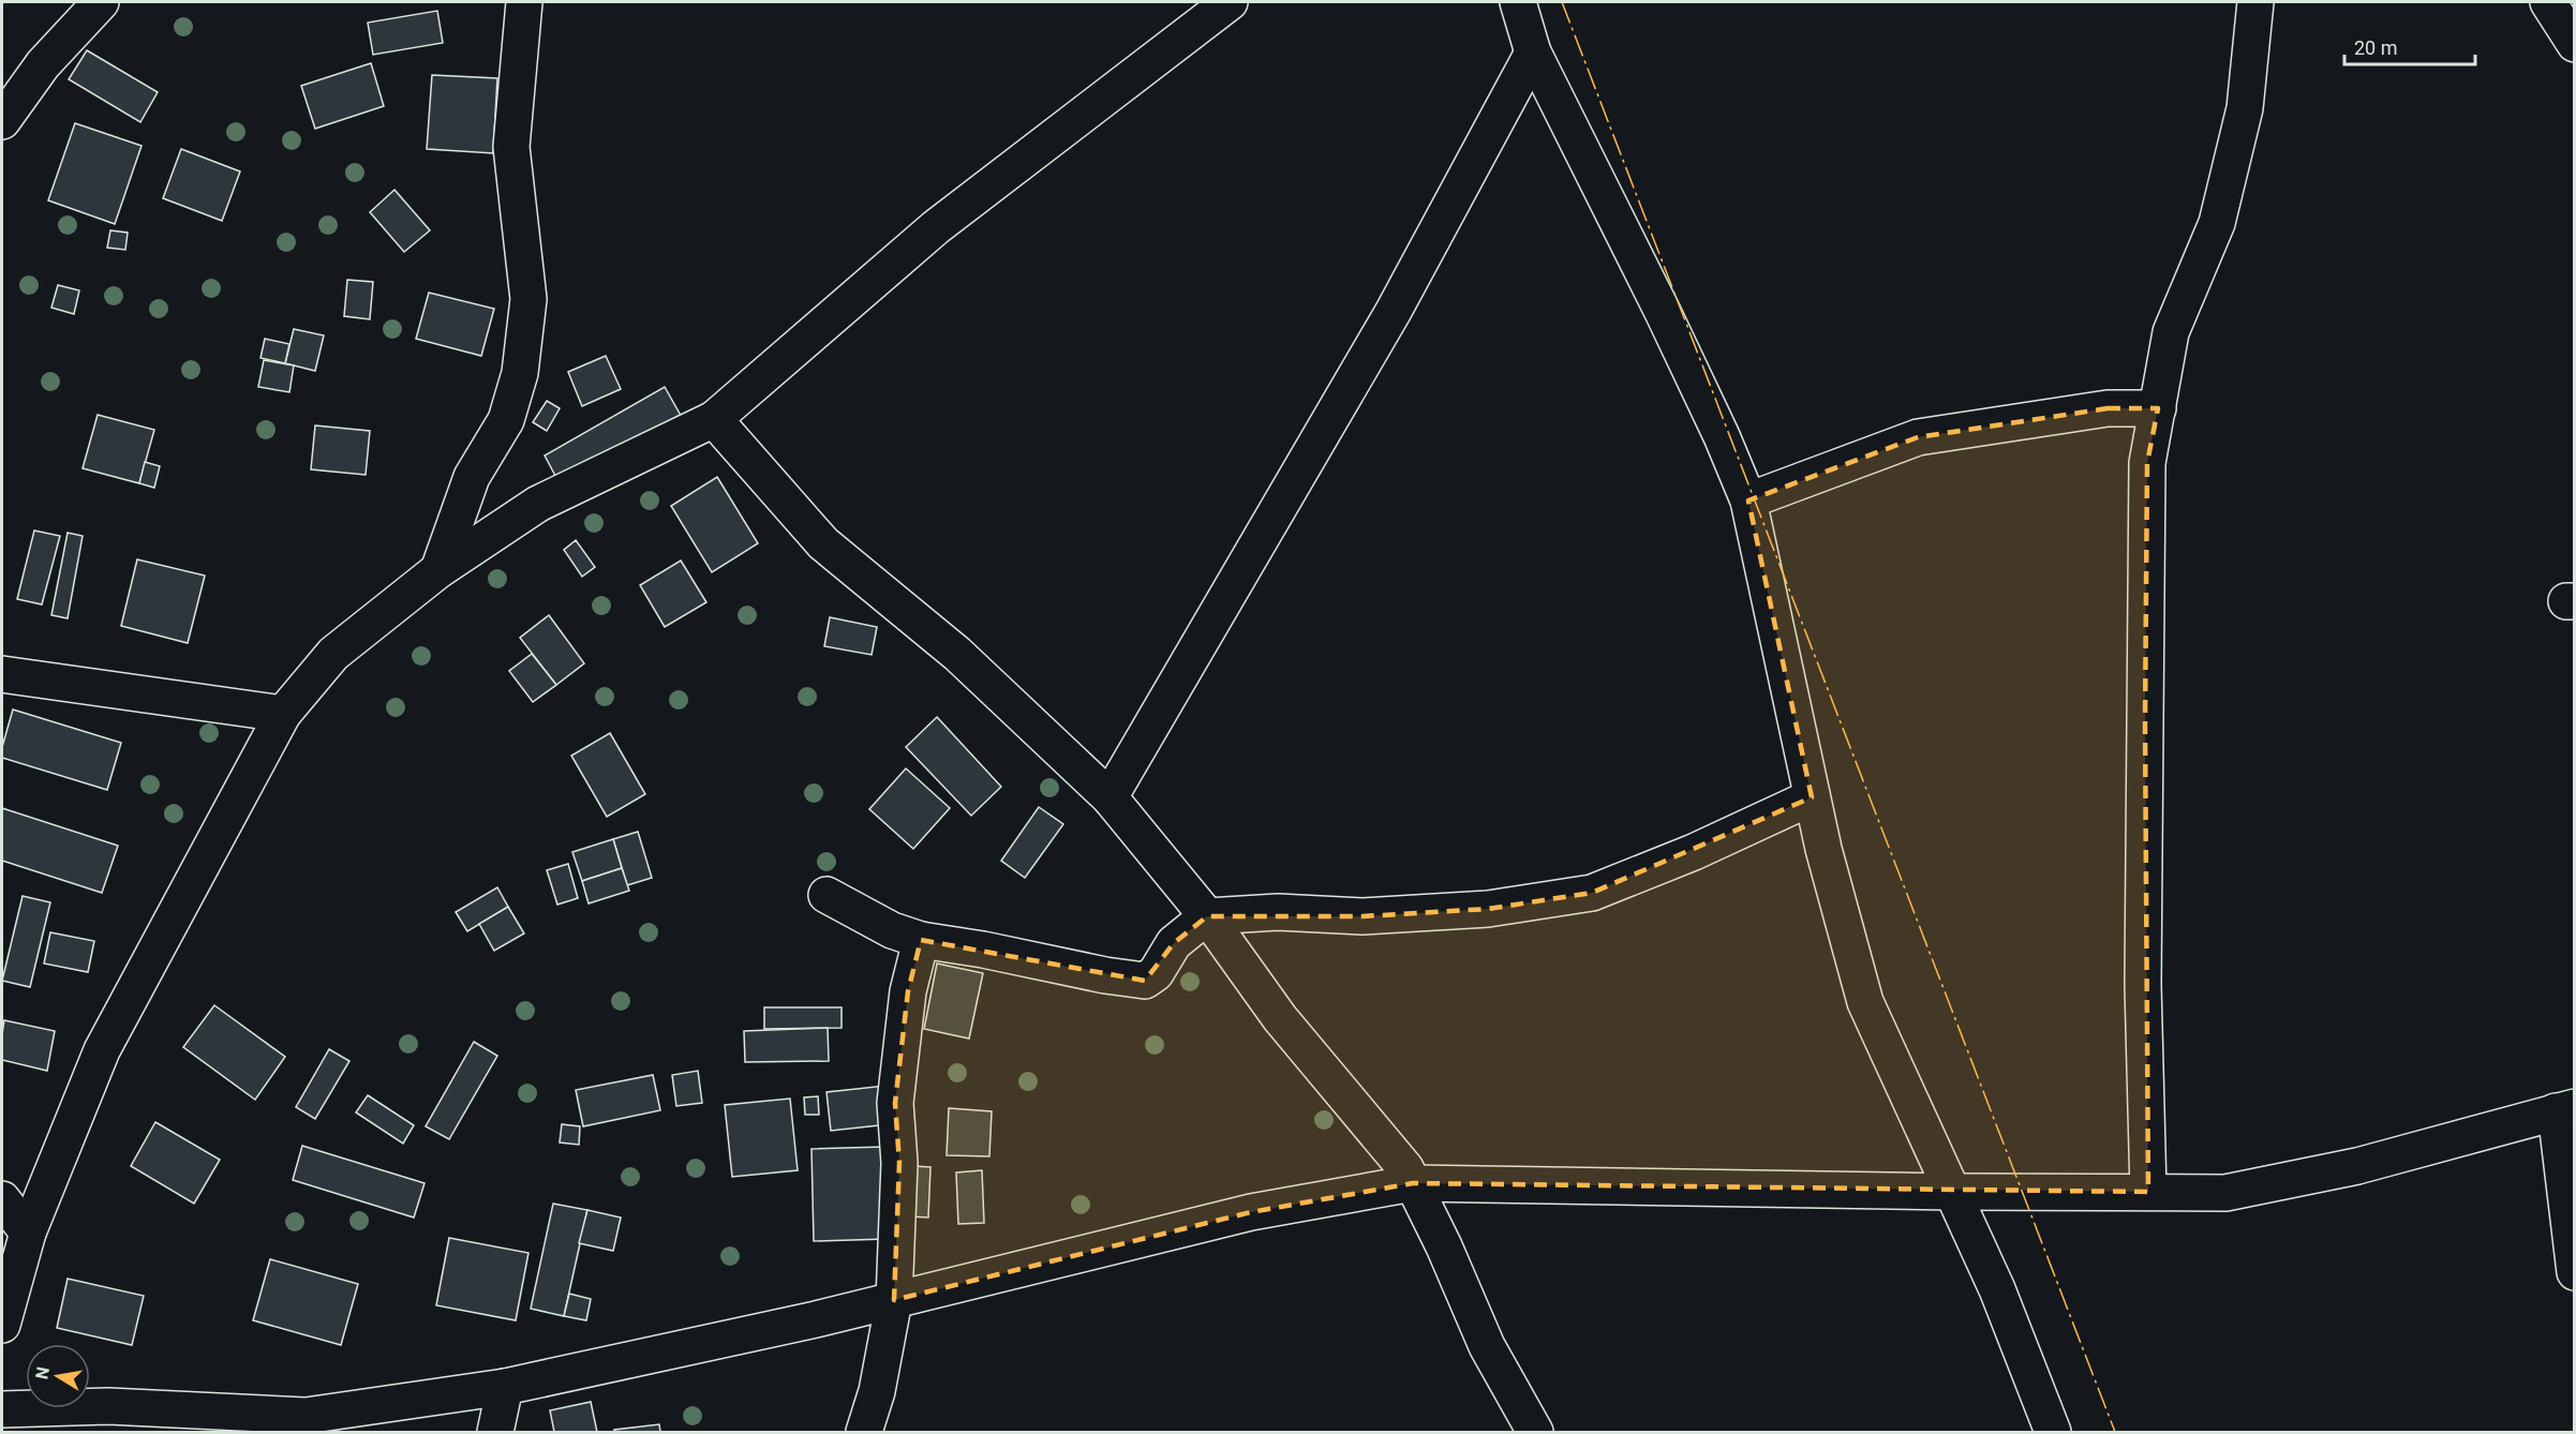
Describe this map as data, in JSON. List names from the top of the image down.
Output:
{
  "scale_bar": "20 m",
  "north": "left"
}
